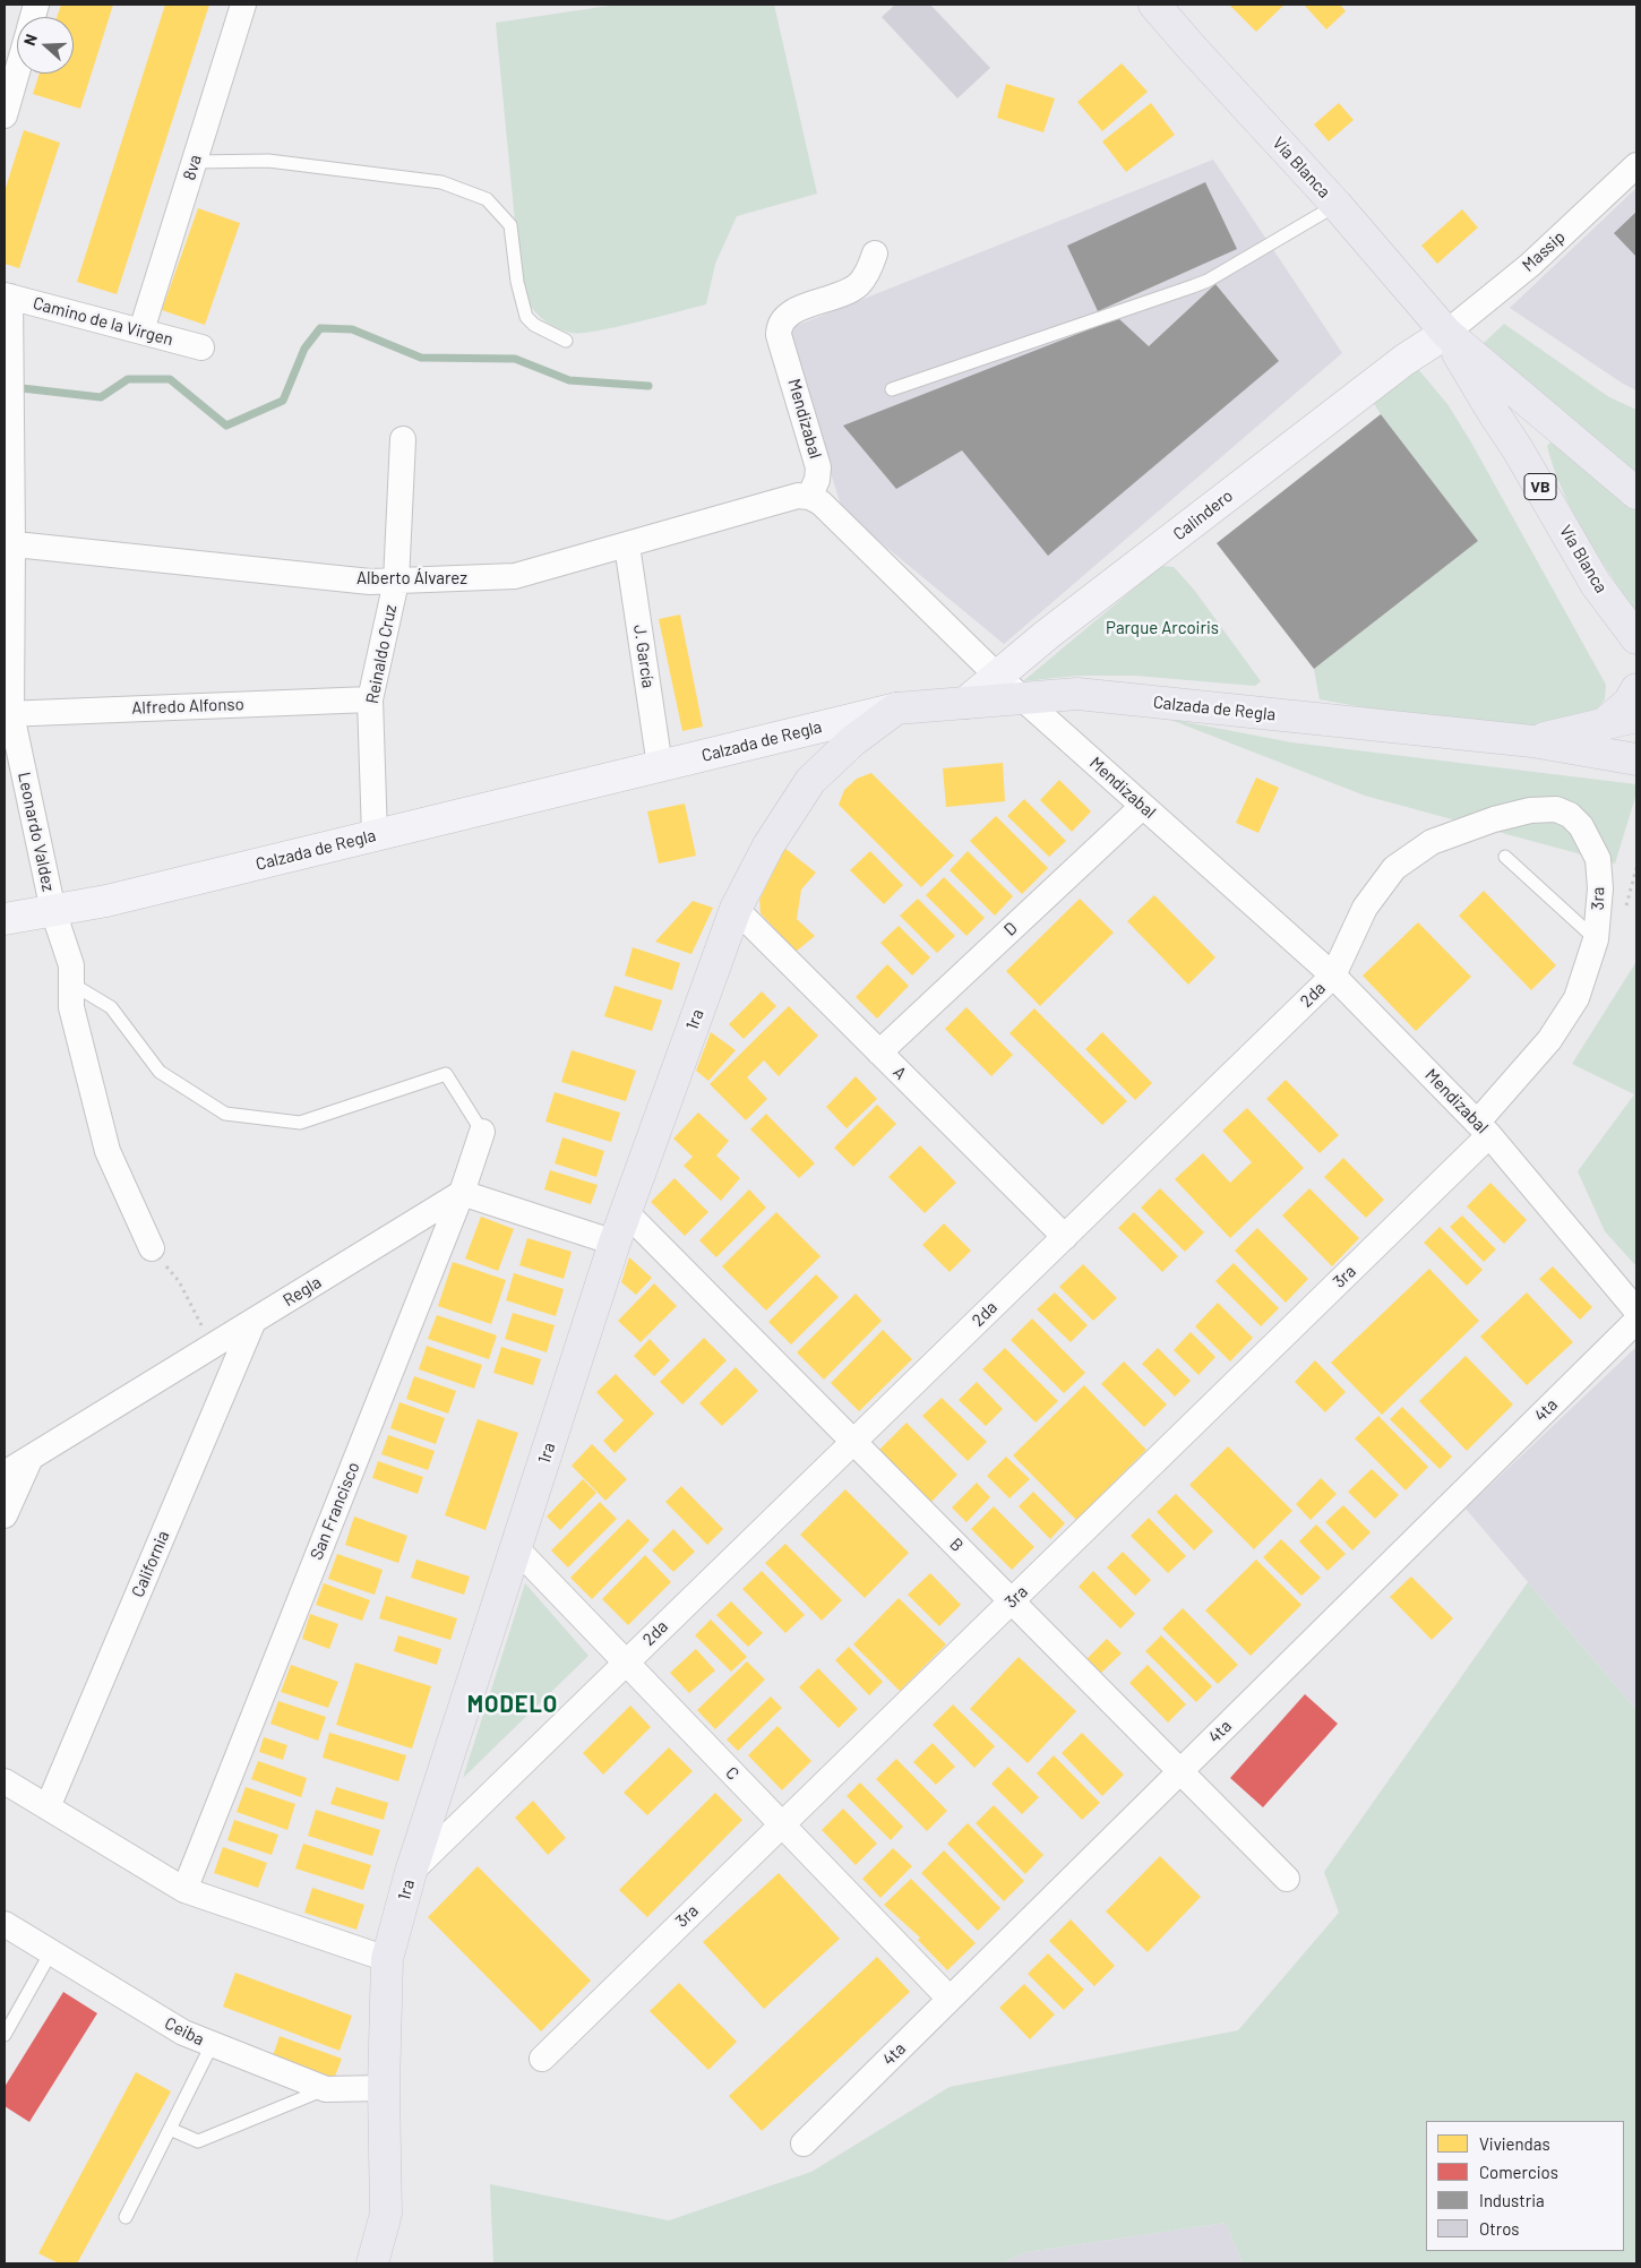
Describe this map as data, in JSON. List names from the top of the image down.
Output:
{
  "streets": {
    "main road": [
      "Vía Blanca",
      "VB",
      "Calindero",
      "Calzada de Regla",
      "1ra"
    ],
    "street": [
      "8va",
      "Massip",
      "Camino de la Virgen",
      "Mendizabal",
      "Alberto Álvarez",
      "Reinaldo Cruz",
      "J. García",
      "Alfredo Alfonso",
      "Leonardo Valdez",
      "3ra",
      "D",
      "2da",
      "A",
      "Regla",
      "4ta",
      "San Francisco",
      "B",
      "California",
      "C",
      "Ceiba"
    ]
  },
  "crossings": [
    ["8va", "Camino de la Virgen"],
    ["Vía Blanca", "Massip"],
    ["Vía Blanca", "Calindero"],
    ["Massip", "Calindero"],
    ["Camino de la Virgen", "Leonardo Valdez"],
    ["Mendizabal", "Calindero"],
    ["Mendizabal", "Alberto Álvarez"],
    ["Mendizabal", "Calzada de Regla"],
    ["Mendizabal", "3ra"],
    ["Mendizabal", "D"],
    ["Mendizabal", "2da"],
    ["Calindero", "Calzada de Regla"],
    ["Alberto Álvarez", "Reinaldo Cruz"],
    ["Alberto Álvarez", "J. García"],
    ["Alberto Álvarez", "Leonardo Valdez"],
    ["Reinaldo Cruz", "Alfredo Alfonso"],
    ["Reinaldo Cruz", "Calzada de Regla"],
    ["J. García", "Calzada de Regla"],
    ["Alfredo Alfonso", "Leonardo Valdez"],
    ["Calzada de Regla", "Leonardo Valdez"],
    ["Calzada de Regla", "1ra"],
    ["3ra", "2da"],
    ["3ra", "B"],
    ["3ra", "C"],
    ["D", "A"],
    ["2da", "1ra"],
    ["2da", "A"],
    ["2da", "B"],
    ["2da", "C"],
    ["1ra", "A"],
    ["1ra", "B"],
    ["1ra", "C"],
    ["1ra", "Ceiba"],
    ["Regla", "San Francisco"],
    ["Regla", "California"],
    ["4ta", "B"],
    ["4ta", "C"]
  ],
  "districts": ["MODELO"],
  "parks": ["Parque Arcoiris"],
  "legend": [
    "Viviendas",
    "Comercios",
    "Industria",
    "Otros"
  ],
  "north": "left"
}
